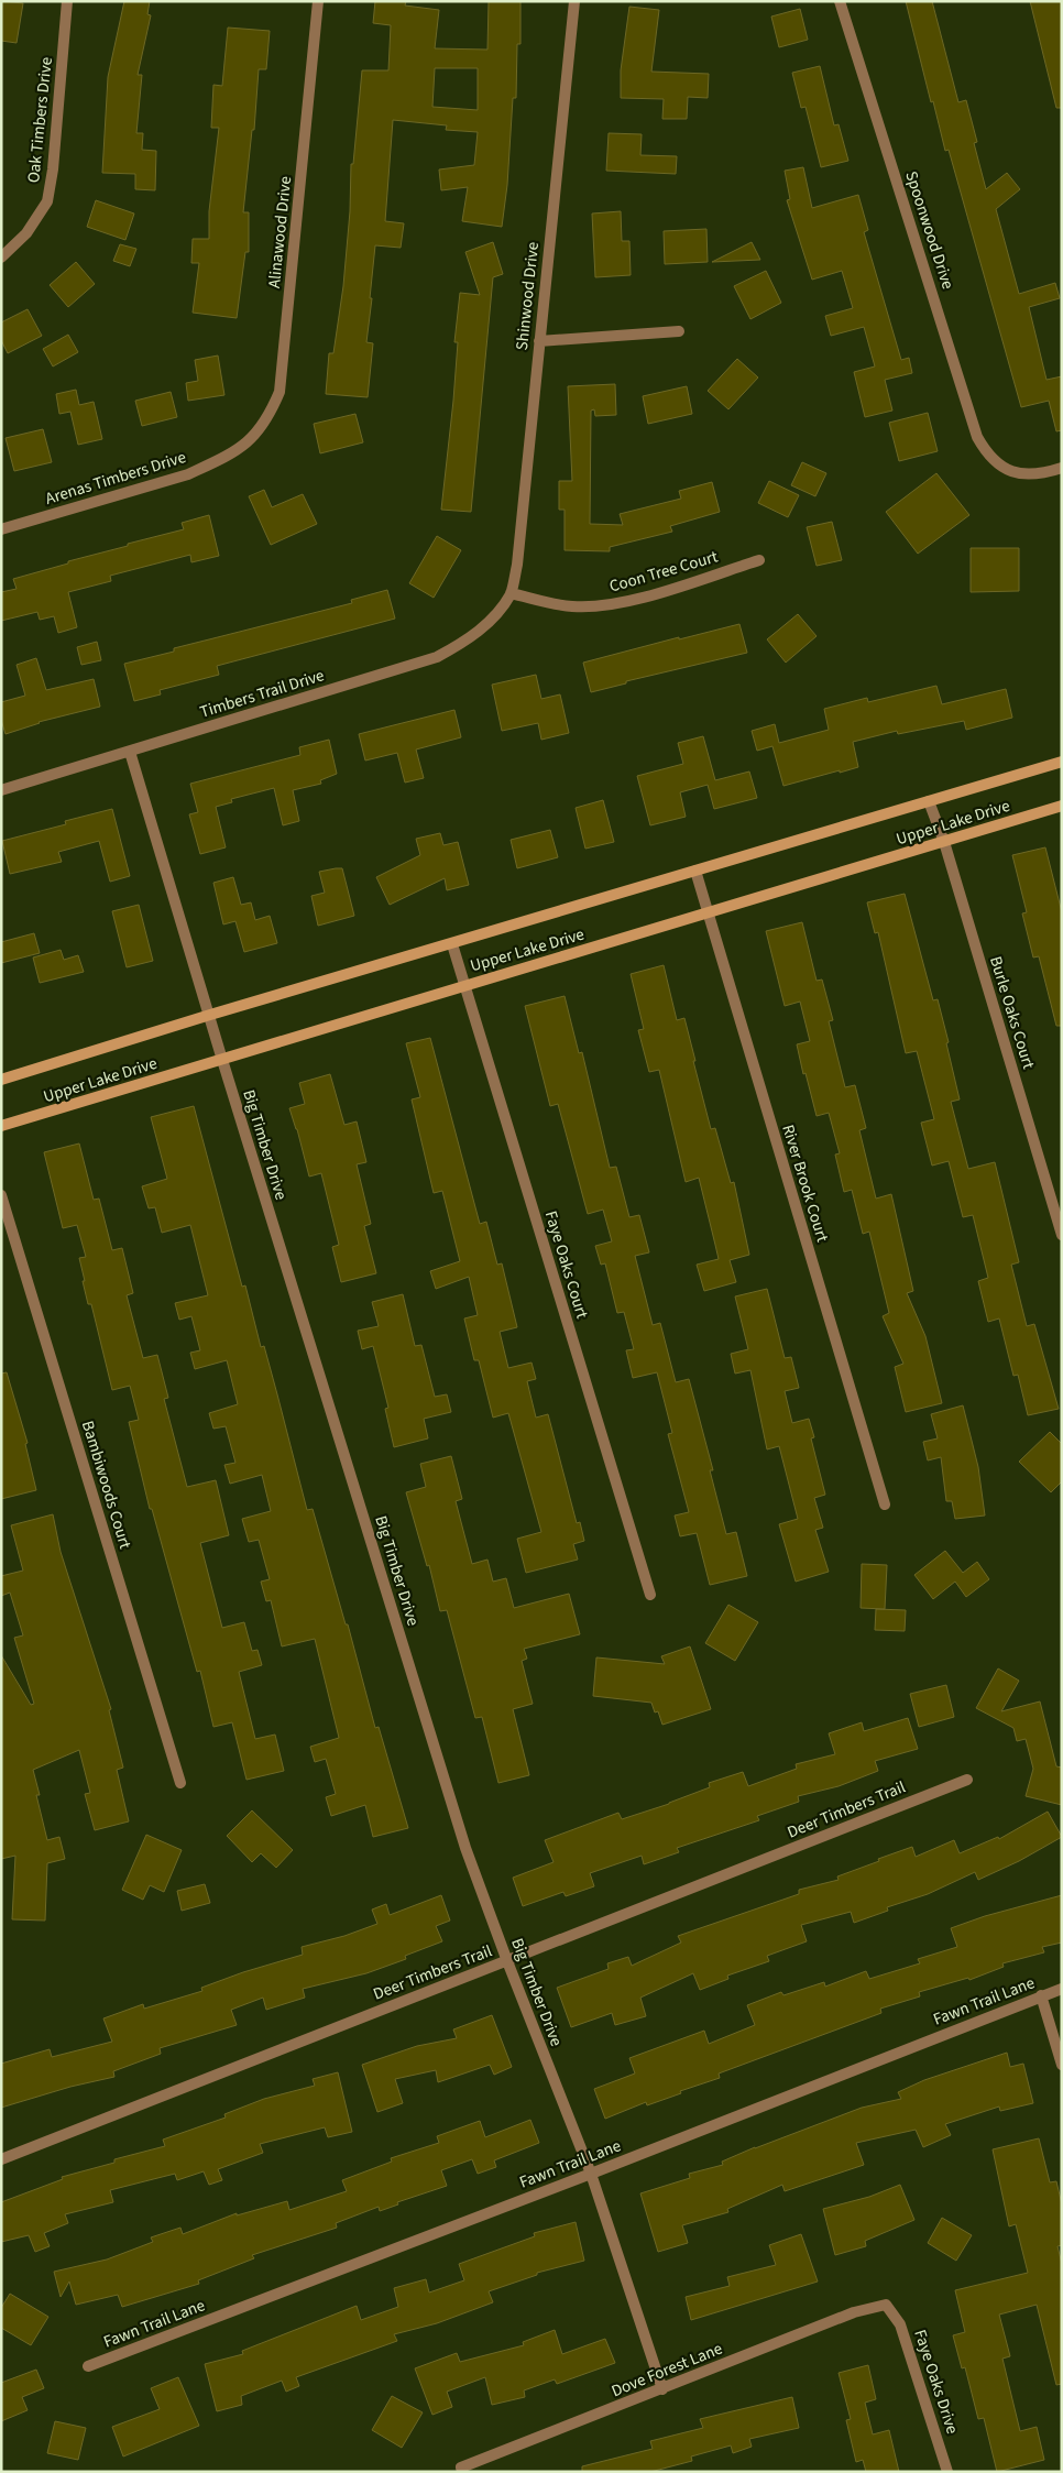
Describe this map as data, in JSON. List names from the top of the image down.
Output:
{
  "streets": {
    "street": [
      "Oak Timbers Drive",
      "Spoonwood Drive",
      "Alinawood Drive",
      "Shinwood Drive",
      "Arenas Timbers Drive",
      "Coon Tree Court",
      "Timbers Trail Drive",
      "Upper Lake Drive",
      "Burle Oaks Court",
      "Big Timber Drive",
      "River Brook Court",
      "Faye Oaks Court",
      "Bambiwoods Court",
      "Deer Timbers Trail",
      "Fawn Trail Lane",
      "Dove Forest Lane",
      "Faye Oaks Drive"
    ]
  },
  "crossings": [
    ["Alinawood Drive", "Arenas Timbers Drive"],
    ["Shinwood Drive", "Coon Tree Court"],
    ["Shinwood Drive", "Timbers Trail Drive"],
    ["Coon Tree Court", "Timbers Trail Drive"],
    ["Timbers Trail Drive", "Big Timber Drive"],
    ["Upper Lake Drive", "Burle Oaks Court"],
    ["Upper Lake Drive", "Big Timber Drive"],
    ["Upper Lake Drive", "River Brook Court"],
    ["Upper Lake Drive", "Faye Oaks Court"],
    ["Big Timber Drive", "Deer Timbers Trail"],
    ["Big Timber Drive", "Fawn Trail Lane"],
    ["Big Timber Drive", "Dove Forest Lane"],
    ["Dove Forest Lane", "Faye Oaks Drive"]
  ]
}
